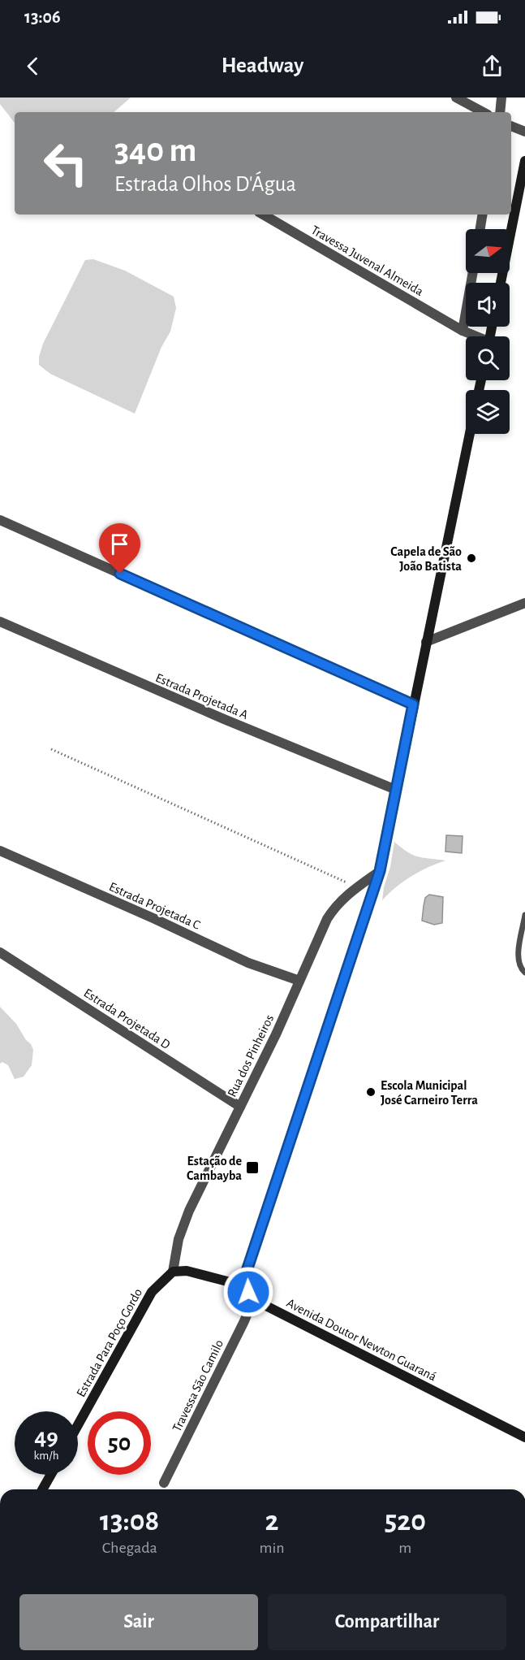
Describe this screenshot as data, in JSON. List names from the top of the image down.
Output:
{
  "streets": {
    "main road": ["Avenida Doutor Newton Guaraná", "Estrada Para Poço Gordo"],
    "street": [
      "Travessa Juvenal Almeida",
      "Estrada Projetada A",
      "Estrada Projetada C",
      "Estrada Projetada D",
      "Rua dos Pinheiros",
      "Travessa São Camilo"
    ]
  },
  "crossings": [
    ["Estrada Projetada C", "Rua dos Pinheiros"],
    ["Estrada Projetada D", "Rua dos Pinheiros"],
    ["Rua dos Pinheiros", "Estrada Para Poço Gordo"],
    ["Avenida Doutor Newton Guaraná", "Travessa São Camilo"]
  ],
  "places": {
    "other": ["Capela de São João Batista", "Escola Municipal José Carneiro Terra"],
    "transit": ["Estação de Cambayba"]
  },
  "north": "right",
  "page": {
    "status": "13:06",
    "header": "Headway",
    "turn": ["340 m", "Estrada Olhos D'Água"],
    "speed": "49 km/h",
    "limit": "50",
    "eta": [
      "13:08",
      "Chegada",
      "2",
      "min",
      "520",
      "m"
    ],
    "buttons": ["Sair", "Compartilhar"]
  }
}
